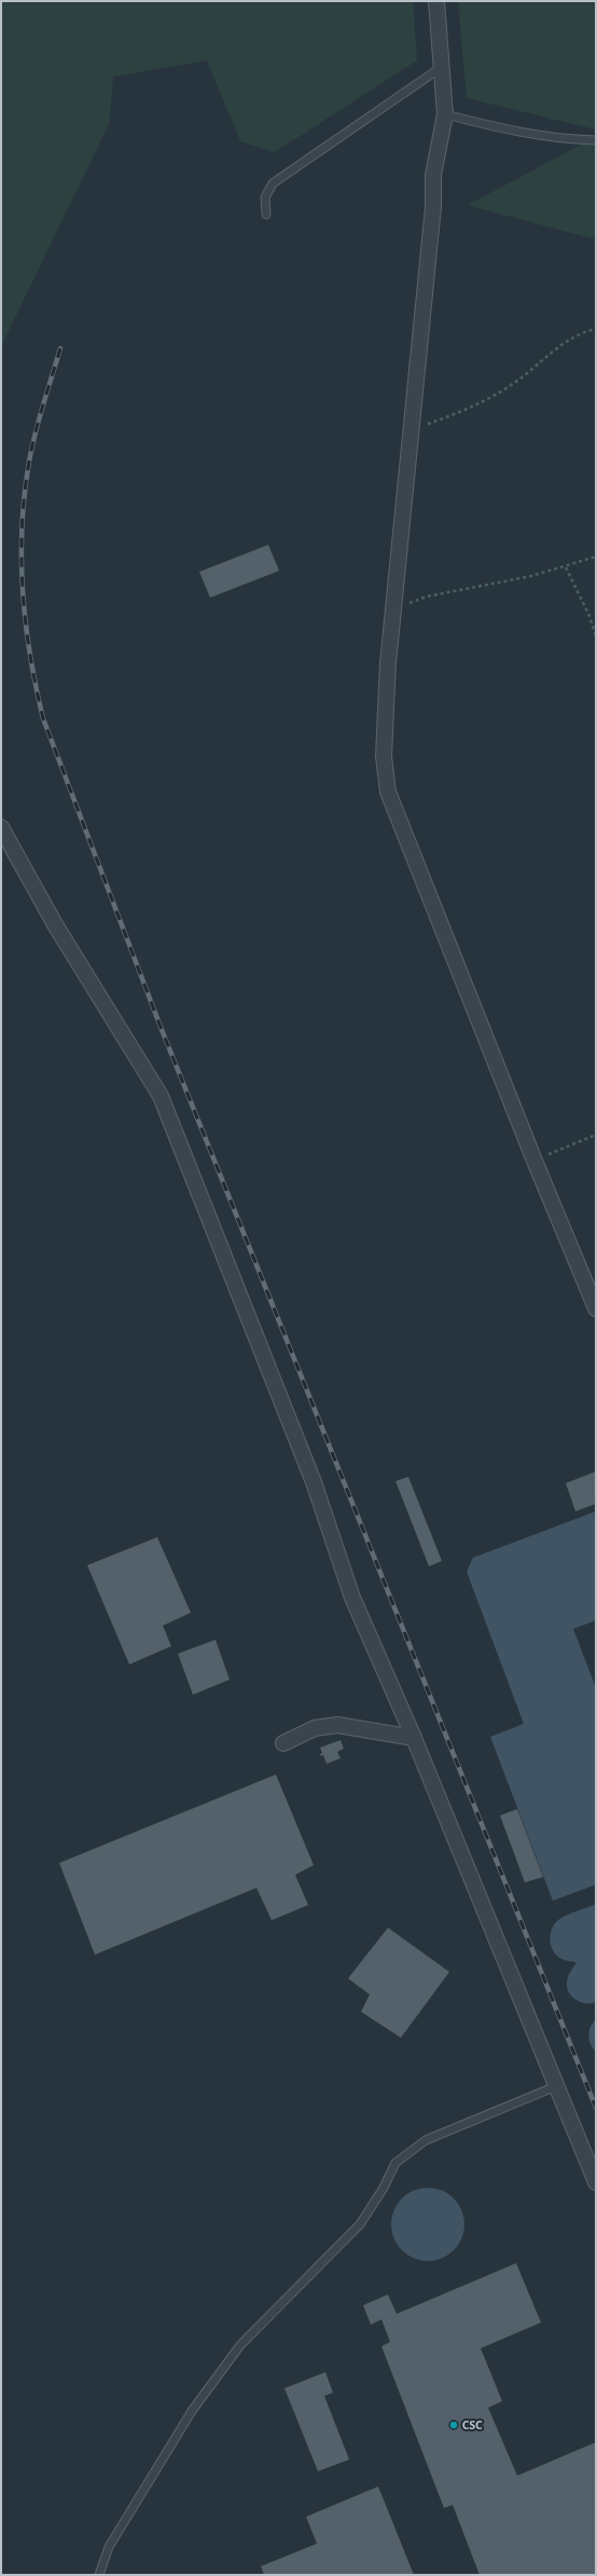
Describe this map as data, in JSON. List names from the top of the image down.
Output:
{
  "places": ["CSC"]
}
